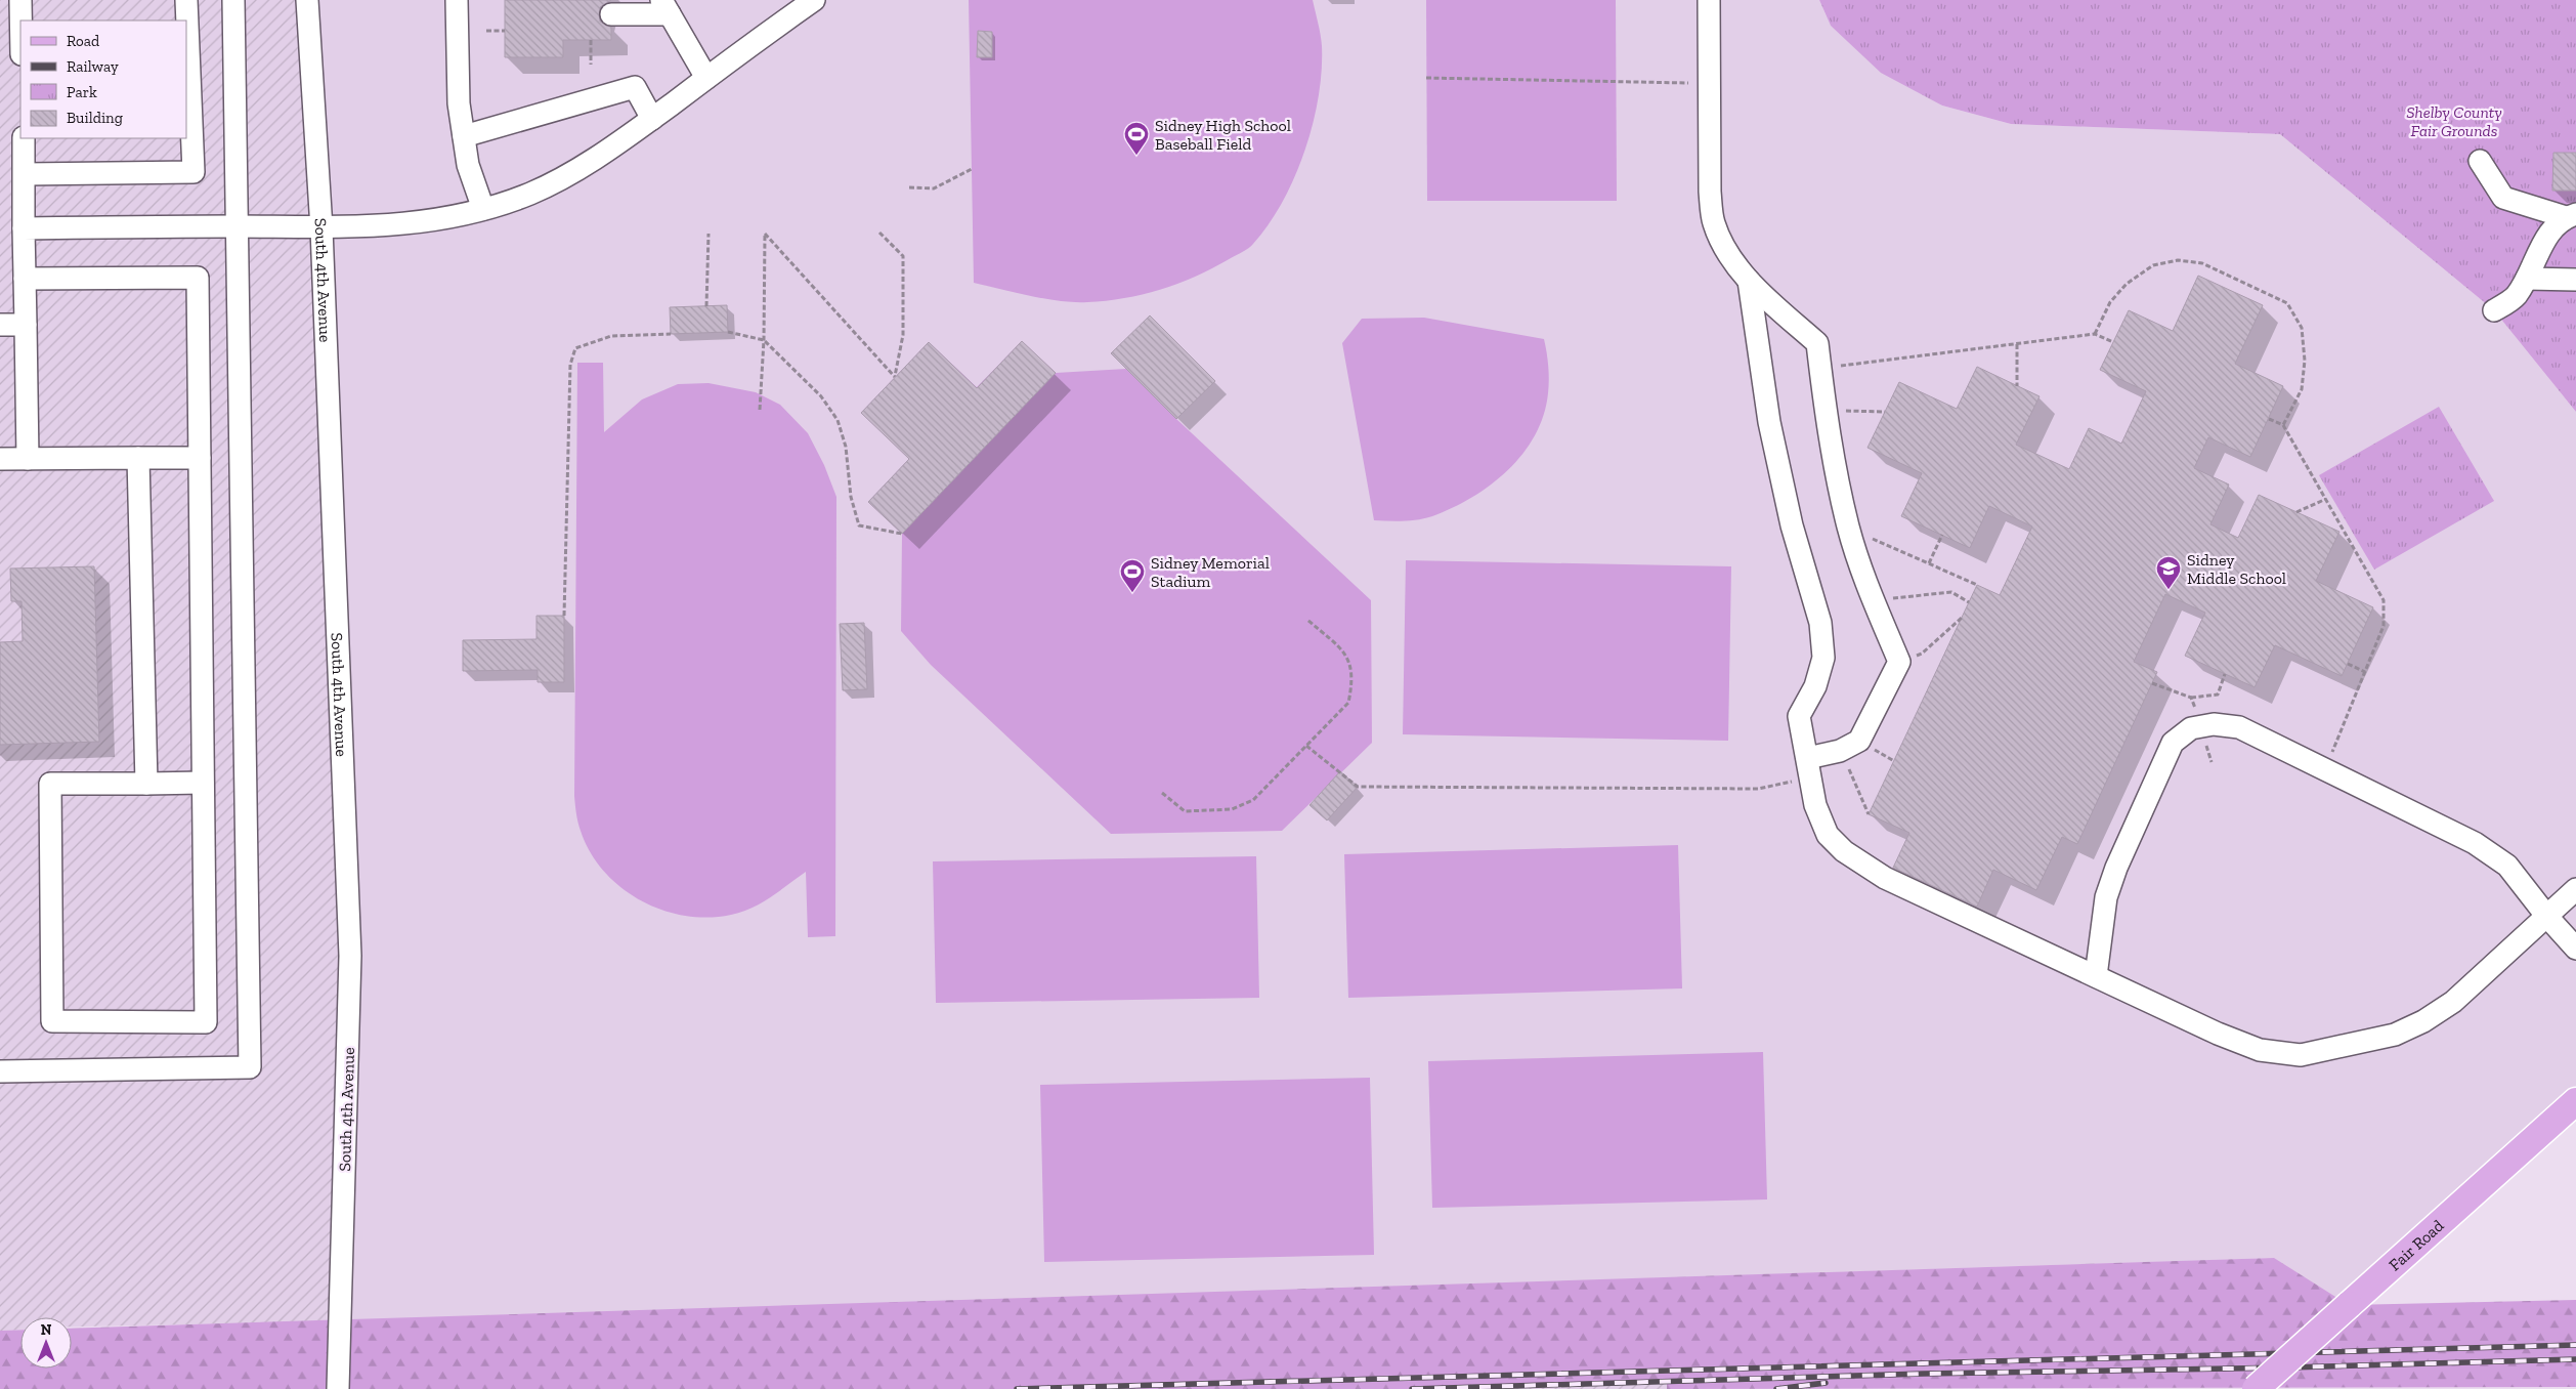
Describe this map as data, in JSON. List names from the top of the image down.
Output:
{
  "streets": {
    "main road": ["Fair Road"],
    "street": ["South 4th Avenue"]
  },
  "parks": ["Shelby County Fair Grounds"],
  "places": {
    "sports": ["Sidney High School Baseball Field", "Sidney Memorial Stadium"],
    "school or university": ["Sidney Middle School"]
  },
  "legend": [
    "Road",
    "Railway",
    "Park",
    "Building"
  ],
  "north": "top"
}
